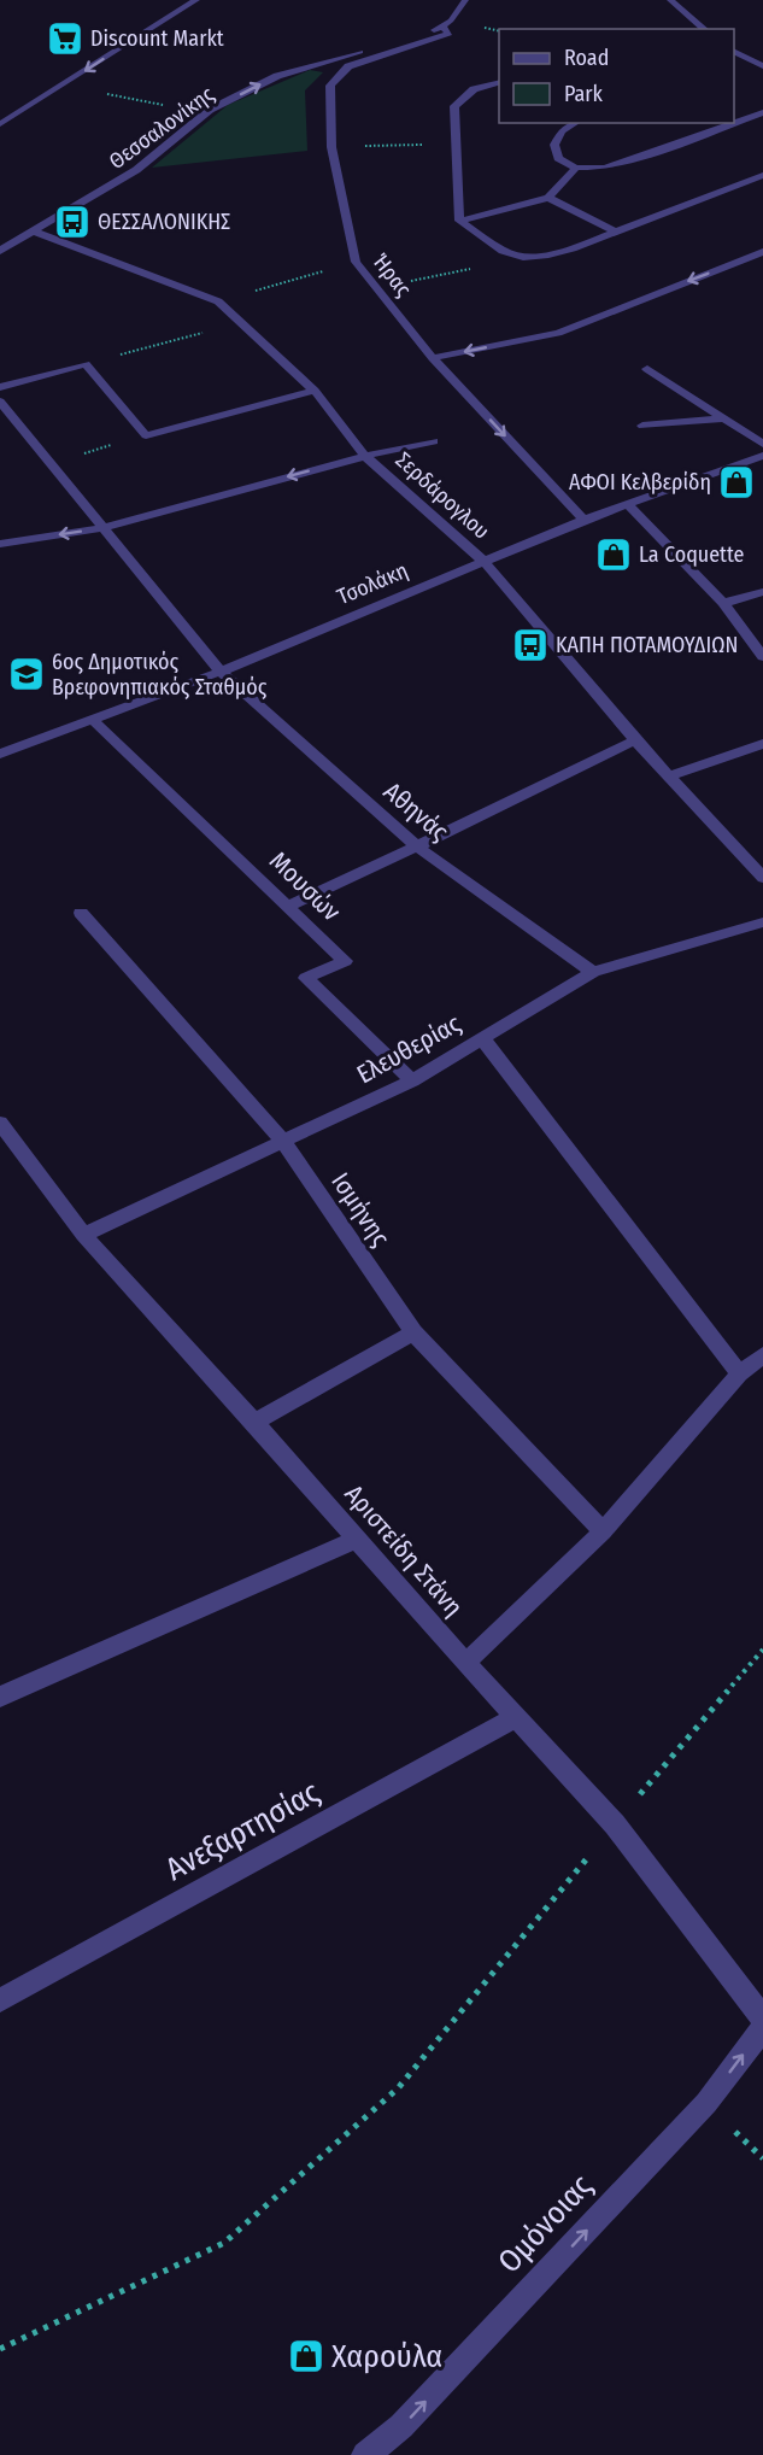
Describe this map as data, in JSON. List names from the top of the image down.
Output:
{
  "streets": {
    "street": [
      "Θεσσαλονίκης",
      "Ήρας",
      "Σερδάρογλου",
      "Τσολάκη",
      "Αθηνάς",
      "Μουσών",
      "Ελευθερίας",
      "Ισμήνης",
      "Αριστείδη Στάνη",
      "Ανεξαρτησίας",
      "Ομόνοιας"
    ]
  },
  "crossings": [
    ["Θεσσαλονίκης", "Ήρας"],
    ["Θεσσαλονίκης", "Σερδάρογλου"],
    ["Ήρας", "Τσολάκη"],
    ["Σερδάρογλου", "Τσολάκη"],
    ["Τσολάκη", "Αθηνάς"],
    ["Τσολάκη", "Μουσών"],
    ["Αθηνάς", "Ελευθερίας"],
    ["Μουσών", "Ελευθερίας"],
    ["Ελευθερίας", "Ισμήνης"],
    ["Ελευθερίας", "Αριστείδη Στάνη"],
    ["Αριστείδη Στάνη", "Ανεξαρτησίας"]
  ],
  "one_way": ["Ομόνοιας"],
  "places": {
    "supermarket": ["Discount Markt"],
    "bus stop": ["ΘΕΣΣΑΛΟΝΙΚΗΣ", "ΚΑΠΗ ΠΟΤΑΜΟΥΔΙΩΝ"],
    "shop": ["ΑΦΟΙ Κελβερίδη", "La Coquette", "Χαρούλα"],
    "school or university": ["6ος Δημοτικός Βρεφονηπιακός Σταθμός"]
  },
  "legend": ["Road", "Park"]
}
